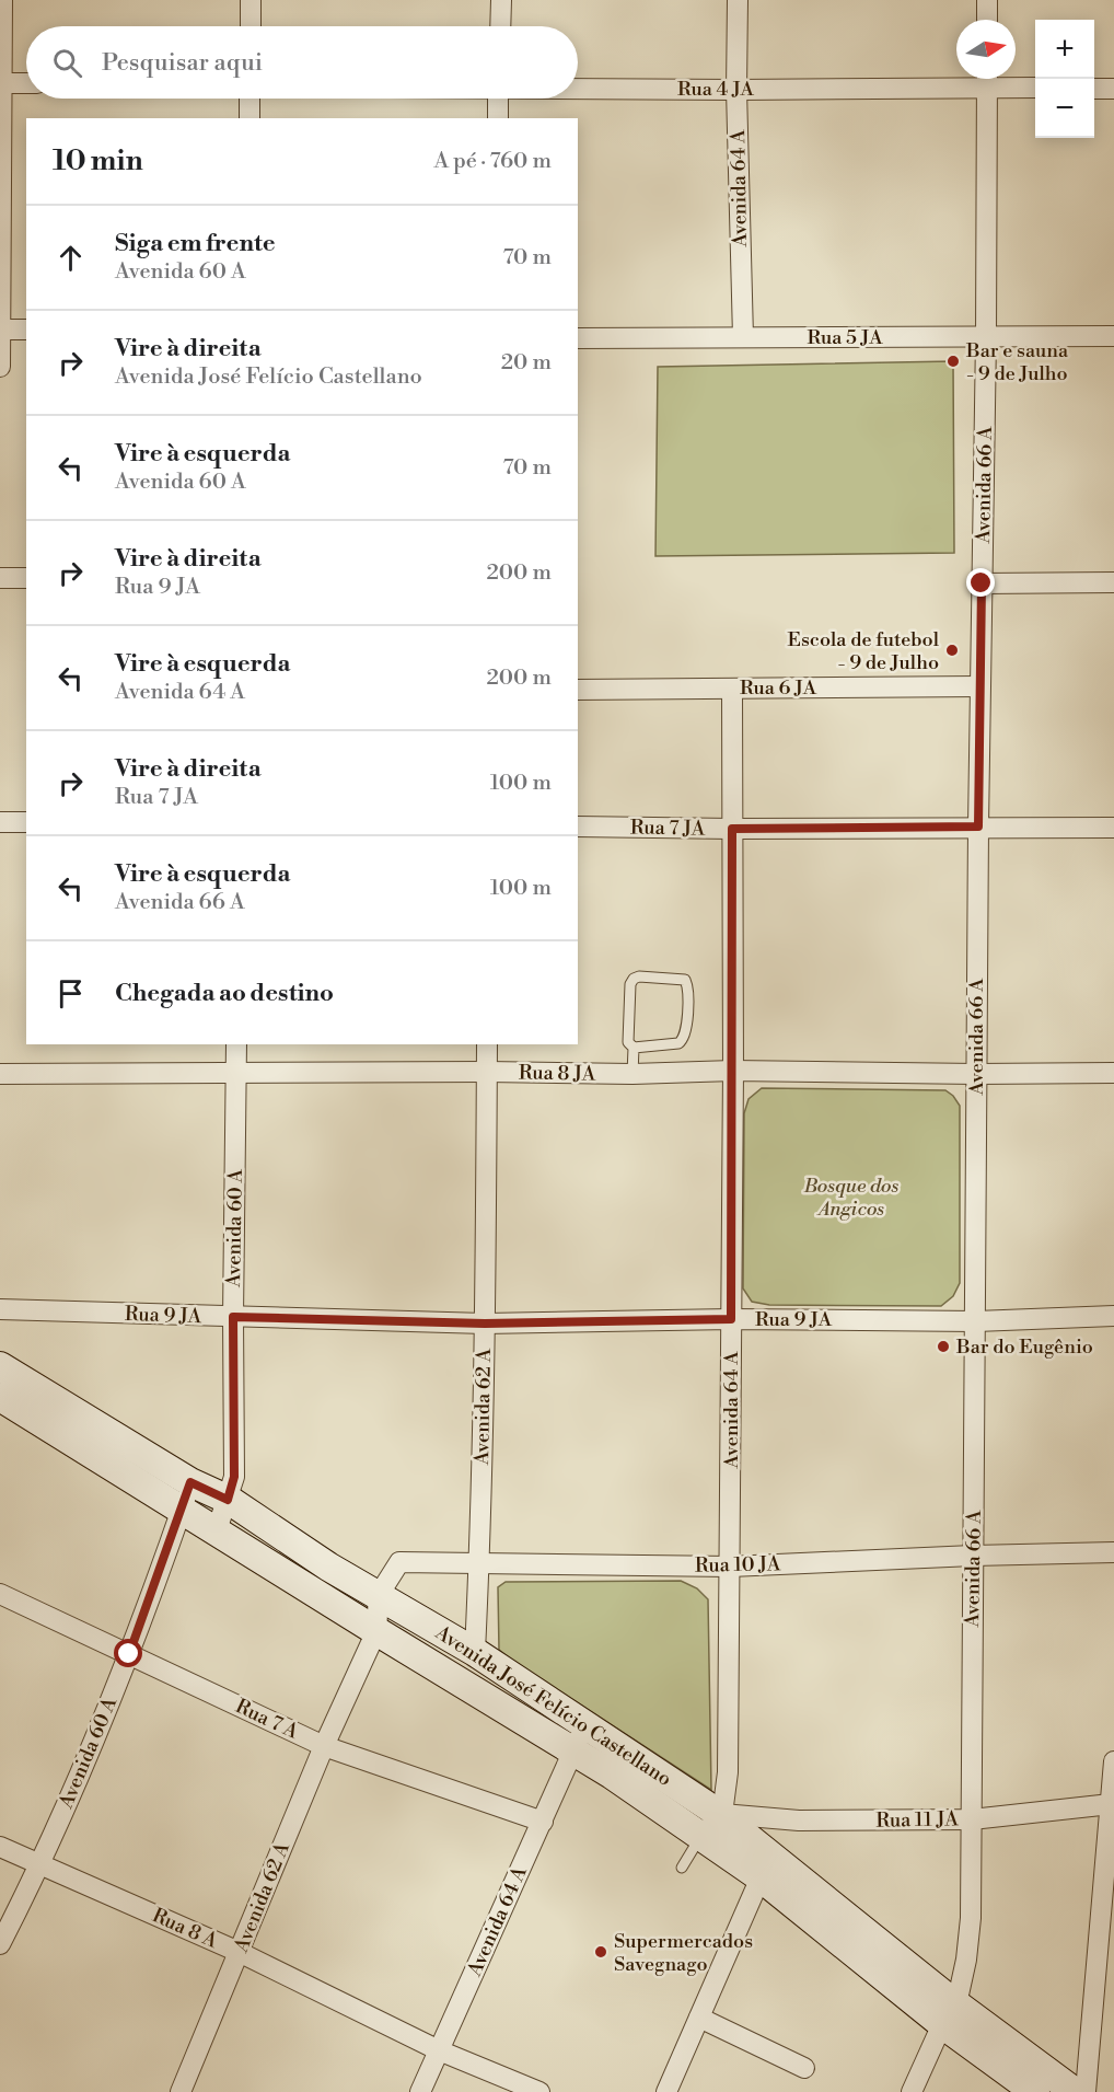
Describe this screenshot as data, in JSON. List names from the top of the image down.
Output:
{
  "streets": {
    "main road": ["Avenida José Felício Castellano"],
    "street": [
      "Rua 4 JA",
      "Avenida 64 A",
      "Rua 5 JA",
      "Avenida 66 A",
      "Rua 6 JA",
      "Rua 7 JA",
      "Rua 8 JA",
      "Avenida 60 A",
      "Rua 9 JA",
      "Avenida 62 A",
      "Rua 10 JA",
      "Rua 7 A",
      "Rua 11 JA",
      "Rua 8 A"
    ]
  },
  "crossings": [
    ["Rua 4 JA", "Avenida 64 A"],
    ["Avenida 64 A", "Rua 5 JA"],
    ["Avenida 64 A", "Rua 6 JA"],
    ["Avenida 64 A", "Rua 7 JA"],
    ["Avenida 64 A", "Rua 8 JA"],
    ["Avenida 64 A", "Rua 9 JA"],
    ["Avenida 64 A", "Rua 10 JA"],
    ["Avenida 64 A", "Avenida José Felício Castellano"],
    ["Avenida 64 A", "Rua 7 A"],
    ["Avenida 64 A", "Rua 11 JA"],
    ["Avenida 64 A", "Rua 8 A"],
    ["Rua 5 JA", "Avenida 66 A"],
    ["Avenida 66 A", "Rua 6 JA"],
    ["Avenida 66 A", "Rua 7 JA"],
    ["Avenida 66 A", "Rua 8 JA"],
    ["Avenida 66 A", "Rua 9 JA"],
    ["Avenida 66 A", "Rua 10 JA"],
    ["Avenida 66 A", "Avenida José Felício Castellano"],
    ["Avenida 66 A", "Rua 11 JA"],
    ["Rua 8 JA", "Avenida 60 A"],
    ["Rua 8 JA", "Avenida 62 A"],
    ["Avenida 60 A", "Rua 9 JA"],
    ["Avenida 60 A", "Avenida José Felício Castellano"],
    ["Avenida 60 A", "Rua 7 A"],
    ["Avenida 60 A", "Rua 8 A"],
    ["Rua 9 JA", "Avenida 62 A"],
    ["Avenida 62 A", "Rua 10 JA"],
    ["Avenida 62 A", "Avenida José Felício Castellano"],
    ["Avenida 62 A", "Rua 7 A"],
    ["Avenida 62 A", "Rua 8 A"],
    ["Rua 10 JA", "Avenida José Felício Castellano"],
    ["Avenida José Felício Castellano", "Rua 11 JA"]
  ],
  "parks": ["Bosque dos Angicos"],
  "places": [
    "Bar e sauna - 9 de Julho",
    "Escola de futebol - 9 de Julho",
    "Bar do Eugênio",
    "Supermercados Savegnago"
  ],
  "north": "right",
  "page": {
    "map_buttons": ["+", "−"],
    "search": "Pesquisar aqui",
    "heading": ["10 min", "A pé · 760 m"],
    "list": [
      ["Siga em frente", "Avenida 60 A", "70 m"],
      ["Vire à direita", "Avenida José Felício Castellano", "20 m"],
      ["Vire à esquerda", "Avenida 60 A", "70 m"],
      ["Vire à direita", "Rua 9 JA", "200 m"],
      ["Vire à esquerda", "Avenida 64 A", "200 m"],
      ["Vire à direita", "Rua 7 JA", "100 m"],
      ["Vire à esquerda", "Avenida 66 A", "100 m"],
      "Chegada ao destino"
    ]
  }
}
